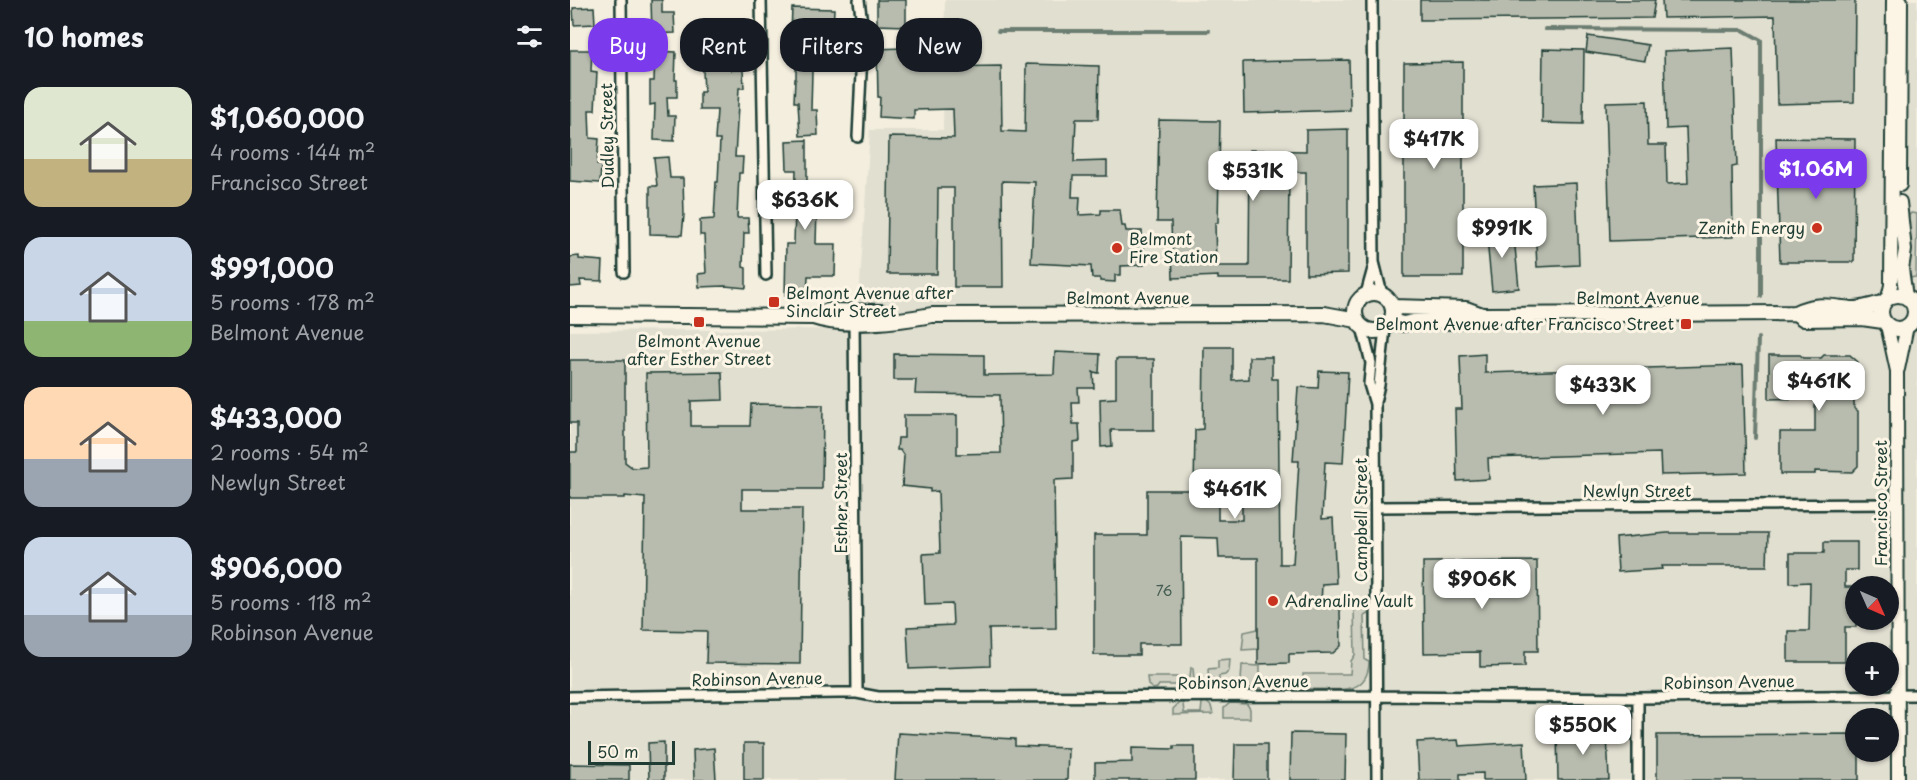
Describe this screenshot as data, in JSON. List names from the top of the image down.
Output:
{
  "streets": {
    "main road": ["Belmont Avenue"],
    "street": [
      "Dudley Street",
      "Newlyn Street",
      "Esther Street",
      "Francisco Street",
      "Campbell Street",
      "Robinson Avenue"
    ]
  },
  "crossings": [
    ["Belmont Avenue", "Esther Street"],
    ["Belmont Avenue", "Francisco Street"],
    ["Belmont Avenue", "Campbell Street"],
    ["Newlyn Street", "Francisco Street"],
    ["Newlyn Street", "Campbell Street"],
    ["Esther Street", "Robinson Avenue"],
    ["Campbell Street", "Robinson Avenue"]
  ],
  "places": {
    "other": ["Zenith Energy", "Belmont Fire Station", "Adrenaline Vault"],
    "transit": ["Belmont Avenue after Sinclair Street", "Belmont Avenue after Esther Street", "Belmont Avenue after Francisco Street"]
  },
  "house_numbers": ["76"],
  "scale_bar": "50 m",
  "north": "bottom right",
  "page": {
    "heading": "10 homes",
    "chip": [
      "Buy",
      "Rent",
      "Filters",
      "New"
    ],
    "list": [
      {
        "name": "$1,060,000",
        "note": "4 rooms · 144 m² · Francisco Street"
      },
      {
        "name": "$991,000",
        "note": "5 rooms · 178 m² · Belmont Avenue"
      },
      {
        "name": "$433,000",
        "note": "2 rooms · 54 m² · Newlyn Street"
      },
      {
        "name": "$906,000",
        "note": "5 rooms · 118 m² · Robinson Avenue"
      }
    ],
    "price": [
      "$417K",
      "$1.06M",
      "$531K",
      "$636K",
      "$991K",
      "$461K",
      "$433K",
      "$461K",
      "$906K",
      "$550K"
    ],
    "map_buttons": ["+", "−"],
    "scale": "50 m"
  }
}
